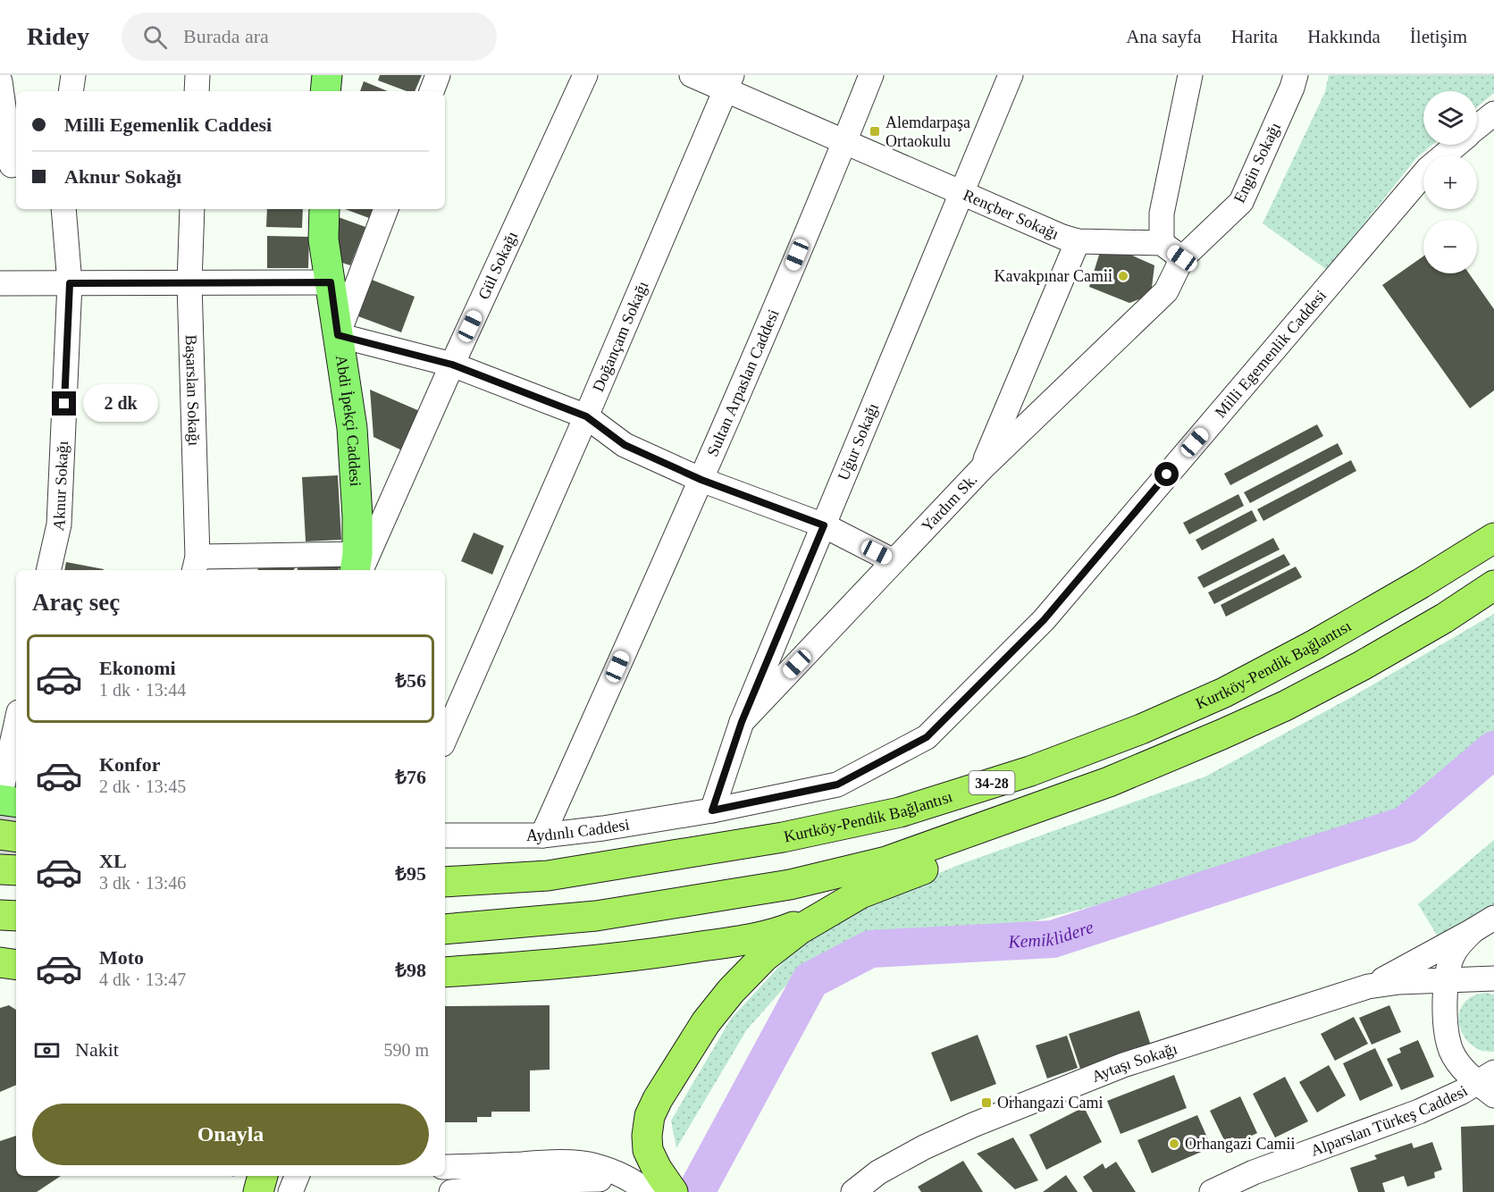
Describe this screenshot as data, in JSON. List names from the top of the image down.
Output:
{
  "streets": {
    "highway": ["Kurtköy-Pendik Bağlantısı", "34-28"],
    "main road": ["Abdi İpekçi Caddesi"],
    "street": [
      "Engin Sokağı",
      "Rençber Sokağı",
      "Gül Sokağı",
      "Doğançam Sokağı",
      "Milli Egemenlik Caddesi",
      "Sultan Arpaslan Caddesi",
      "Başarslan Sokağı",
      "Uğur Sokağı",
      "Aknur Sokağı",
      "Yardım Sk.",
      "Aydınlı Caddesi",
      "Aytaşı Sokağı",
      "Alparslan Türkeş Caddesi"
    ]
  },
  "crossings": [
    ["Engin Sokağı", "Yardım Sk."],
    ["Rençber Sokağı", "Doğançam Sokağı"],
    ["Rençber Sokağı", "Sultan Arpaslan Caddesi"],
    ["Rençber Sokağı", "Uğur Sokağı"],
    ["Gül Sokağı", "Abdi İpekçi Caddesi"],
    ["Milli Egemenlik Caddesi", "Uğur Sokağı"],
    ["Milli Egemenlik Caddesi", "Aydınlı Caddesi"],
    ["Sultan Arpaslan Caddesi", "Aydınlı Caddesi"],
    ["Uğur Sokağı", "Yardım Sk."],
    ["Uğur Sokağı", "Aydınlı Caddesi"]
  ],
  "water": ["Kemiklidere"],
  "places": {
    "transit": ["Alemdarpaşa Ortaokulu", "Orhangazi Cami"],
    "other": ["Kavakpınar Camii", "Orhangazi Camii"]
  },
  "page": {
    "header": "Ridey",
    "search": "Burada ara",
    "nav": [
      "Ana sayfa",
      "Harita",
      "Hakkında",
      "İletişim"
    ],
    "map_buttons": ["+", "−"],
    "banner": ["Milli Egemenlik Caddesi", "Aknur Sokağı"],
    "bubble": "2 dk",
    "heading": "Araç seç",
    "list": [
      {
        "name": "Ekonomi",
        "note": "1 dk · 13:44",
        "value": "₺56"
      },
      {
        "name": "Konfor",
        "note": "2 dk · 13:45",
        "value": "₺76"
      },
      {
        "name": "XL",
        "note": "3 dk · 13:46",
        "value": "₺95"
      },
      {
        "name": "Moto",
        "note": "4 dk · 13:47",
        "value": "₺98"
      }
    ],
    "pay": ["Nakit", "590 m"],
    "buttons": "Onayla"
  }
}
